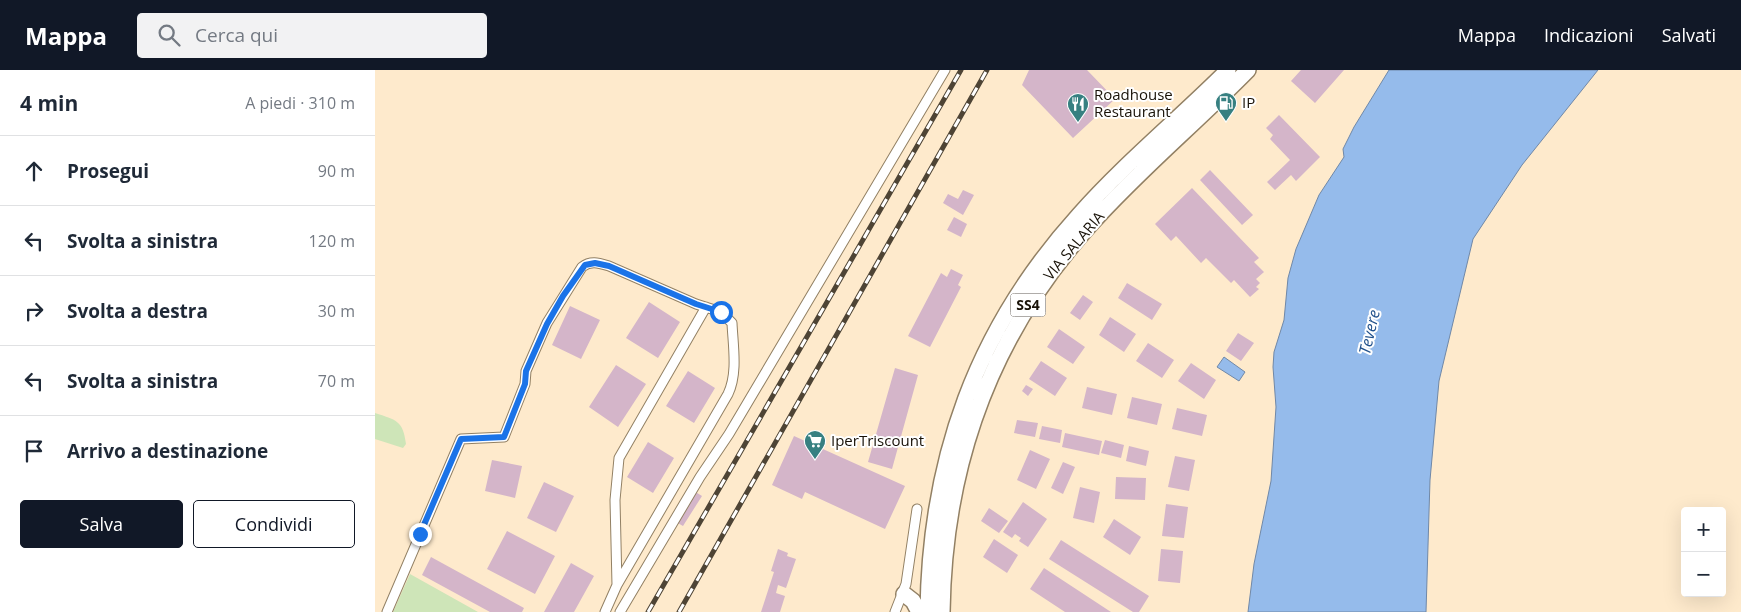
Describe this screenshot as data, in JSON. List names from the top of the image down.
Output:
{
  "streets": {
    "main road": ["VIA SALARIA", "SS4"]
  },
  "water": ["Tevere"],
  "places": {
    "fuel station": ["IP"],
    "restaurant": ["Roadhouse Restaurant"],
    "supermarket": ["IperTriscount"]
  },
  "page": {
    "header": "Mappa",
    "search": "Cerca qui",
    "nav": ["Mappa", "Indicazioni", "Salvati"],
    "heading": ["4 min", "A piedi · 310 m"],
    "list": [
      ["Prosegui", "90 m"],
      ["Svolta a sinistra", "120 m"],
      ["Svolta a destra", "30 m"],
      ["Svolta a sinistra", "70 m"],
      "Arrivo a destinazione"
    ],
    "buttons": ["Salva", "Condividi"],
    "map_buttons": ["+", "−"]
  }
}
